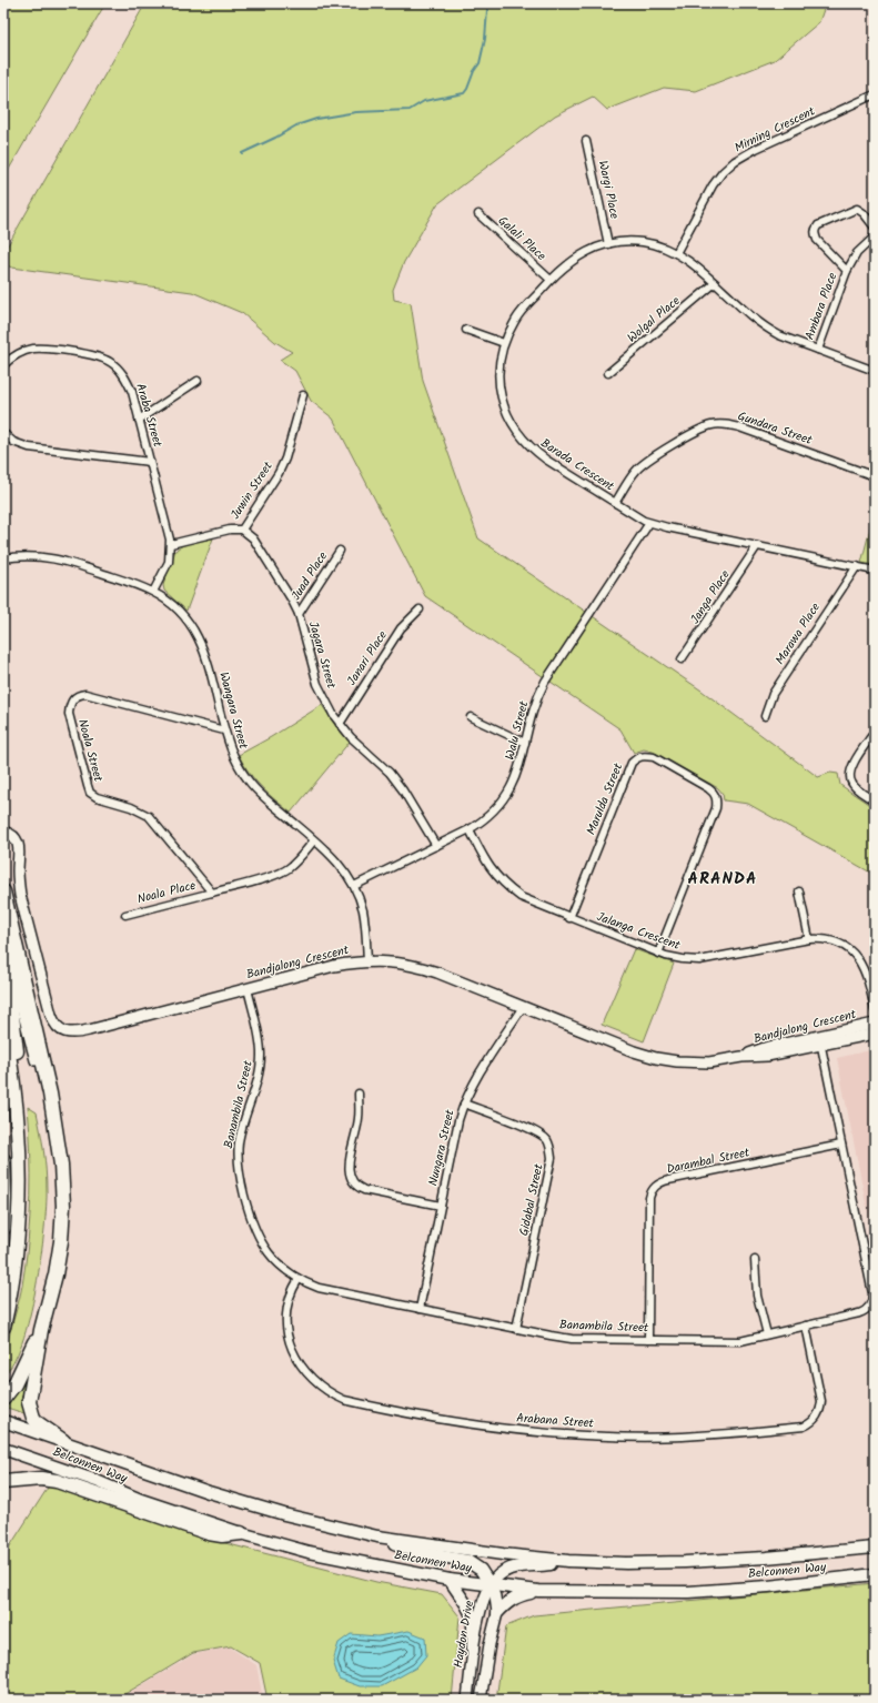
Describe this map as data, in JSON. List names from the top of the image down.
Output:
{
  "streets": {
    "main road": ["Belconnen Way"],
    "street": [
      "Mirning Crescent",
      "Wargi Place",
      "Galali Place",
      "Ambara Place",
      "Wolgal Place",
      "Araba Street",
      "Gundara Street",
      "Barada Crescent",
      "Juwin Street",
      "Juad Place",
      "Janga Place",
      "Marawa Place",
      "Jagara Street",
      "Janari Place",
      "Wangara Street",
      "Walu Street",
      "Noala Street",
      "Marulda Street",
      "Noala Place",
      "Jalanga Crescent",
      "Bandjalong Crescent",
      "Banambila Street",
      "Nungara Street",
      "Darambal Street",
      "Gidabal Street",
      "Arabana Street",
      "Haydon Drive"
    ]
  },
  "crossings": [
    ["Mirning Crescent", "Barada Crescent"],
    ["Wargi Place", "Barada Crescent"],
    ["Galali Place", "Barada Crescent"],
    ["Ambara Place", "Barada Crescent"],
    ["Wolgal Place", "Barada Crescent"],
    ["Araba Street", "Juwin Street"],
    ["Araba Street", "Wangara Street"],
    ["Gundara Street", "Barada Crescent"],
    ["Barada Crescent", "Janga Place"],
    ["Barada Crescent", "Marawa Place"],
    ["Barada Crescent", "Walu Street"],
    ["Juwin Street", "Jagara Street"],
    ["Juad Place", "Jagara Street"],
    ["Jagara Street", "Janari Place"],
    ["Jagara Street", "Walu Street"],
    ["Wangara Street", "Walu Street"],
    ["Wangara Street", "Noala Street"],
    ["Wangara Street", "Bandjalong Crescent"],
    ["Walu Street", "Jalanga Crescent"],
    ["Noala Street", "Noala Place"],
    ["Marulda Street", "Jalanga Crescent"],
    ["Bandjalong Crescent", "Banambila Street"],
    ["Bandjalong Crescent", "Nungara Street"],
    ["Banambila Street", "Nungara Street"],
    ["Banambila Street", "Darambal Street"],
    ["Banambila Street", "Gidabal Street"],
    ["Banambila Street", "Arabana Street"],
    ["Nungara Street", "Gidabal Street"],
    ["Belconnen Way", "Haydon Drive"]
  ],
  "districts": ["ARANDA"]
}
